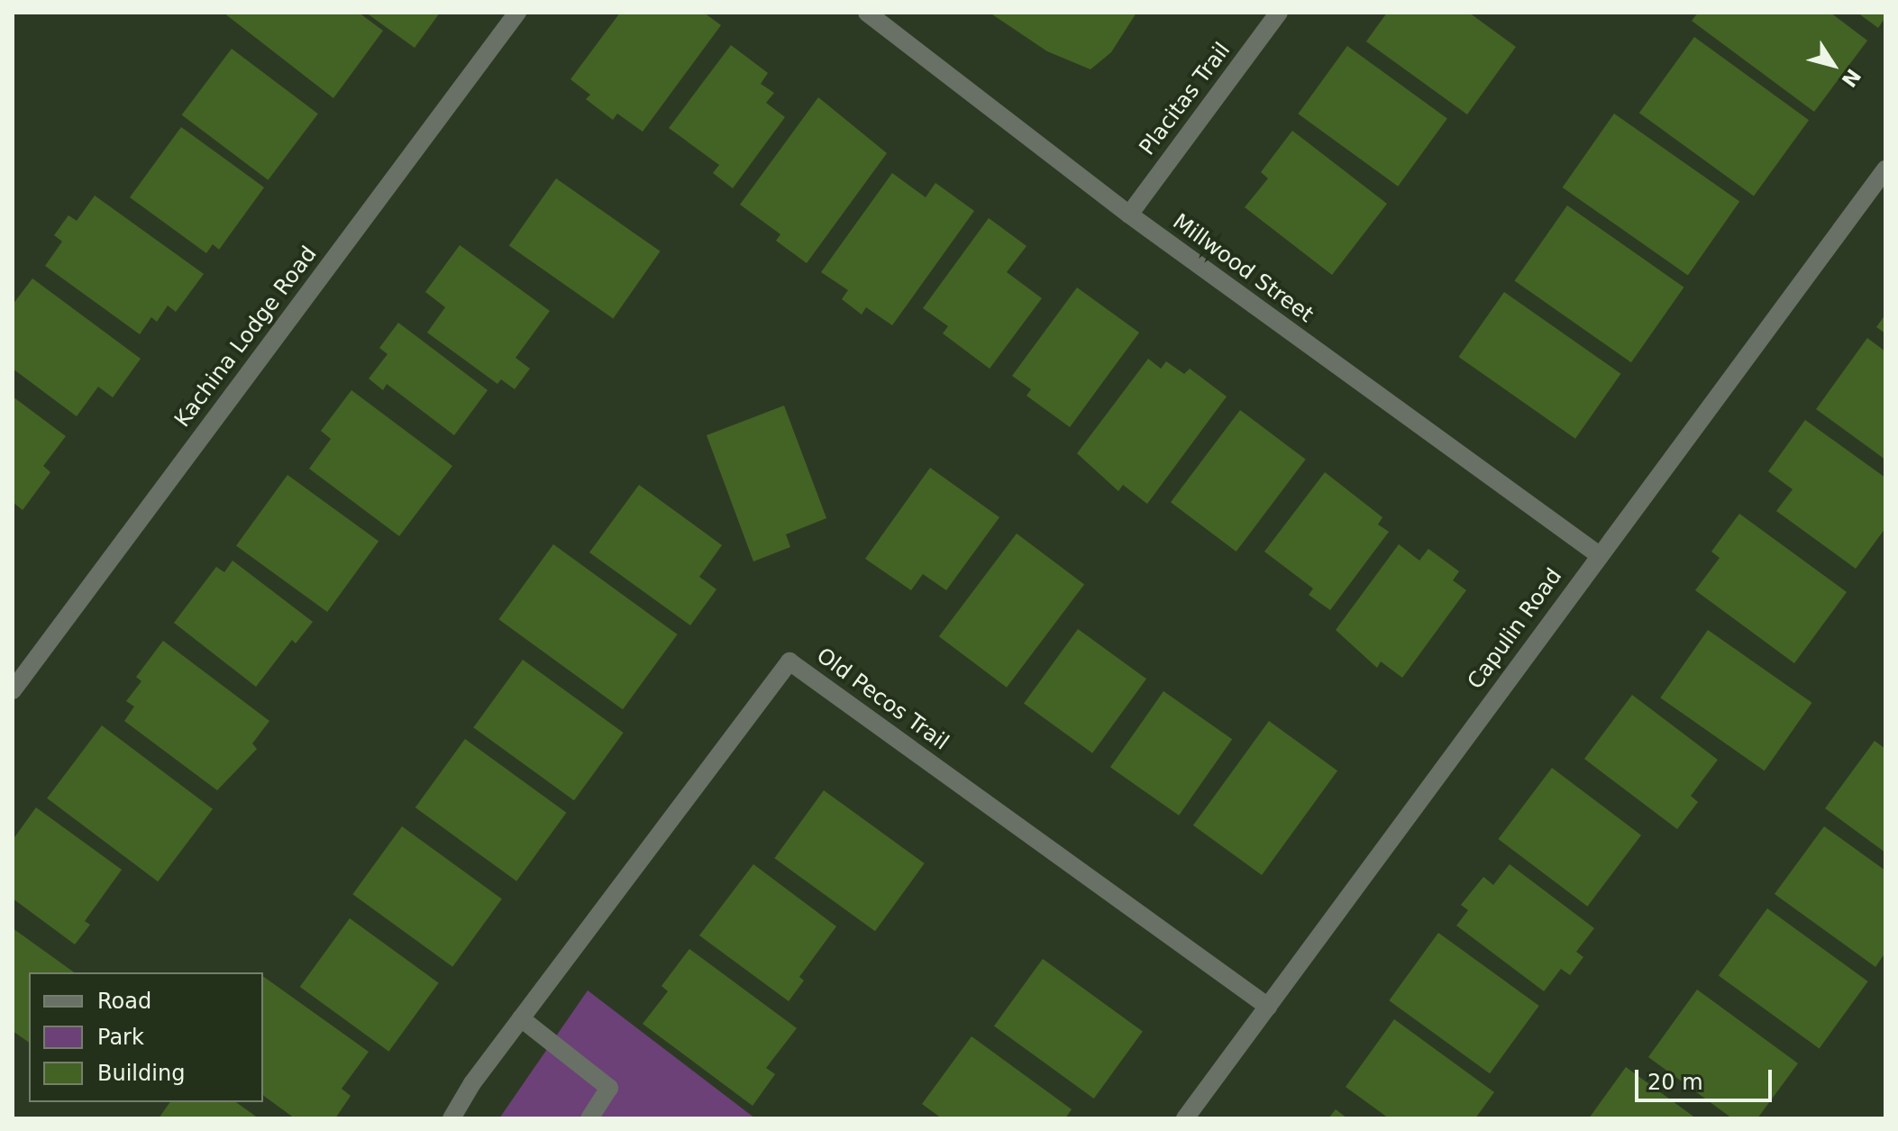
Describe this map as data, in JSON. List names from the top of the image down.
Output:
{
  "streets": {
    "street": [
      "Placitas Trail",
      "Millwood Street",
      "Kachina Lodge Road",
      "Capulin Road",
      "Old Pecos Trail"
    ]
  },
  "crossings": [
    ["Placitas Trail", "Millwood Street"],
    ["Millwood Street", "Capulin Road"],
    ["Capulin Road", "Old Pecos Trail"]
  ],
  "legend": ["Road", "Park", "Building"],
  "scale_bar": "20 m",
  "north": "bottom right"
}
